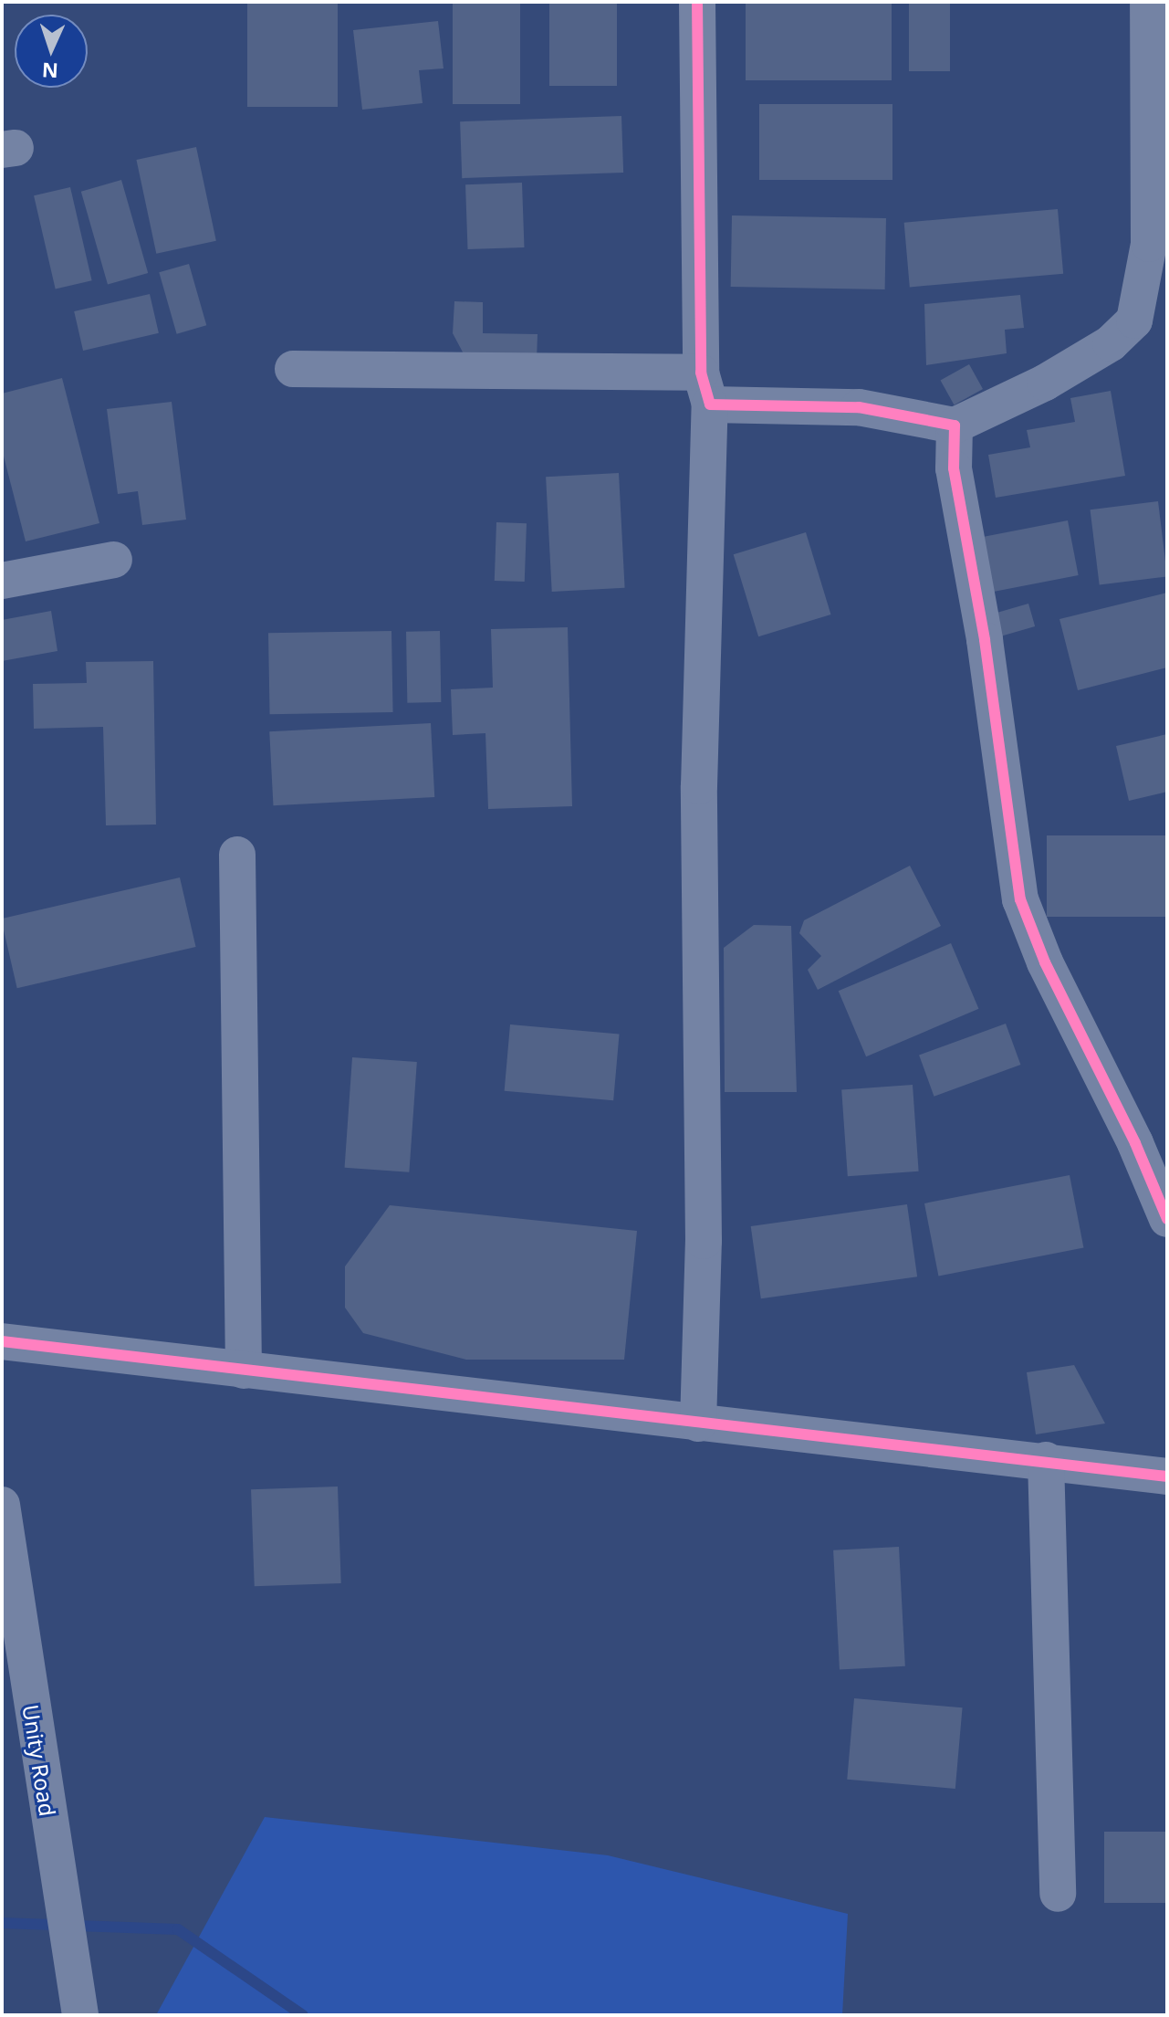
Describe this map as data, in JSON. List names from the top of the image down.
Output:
{
  "streets": {
    "street": ["Unity Road"]
  },
  "north": "bottom"
}
